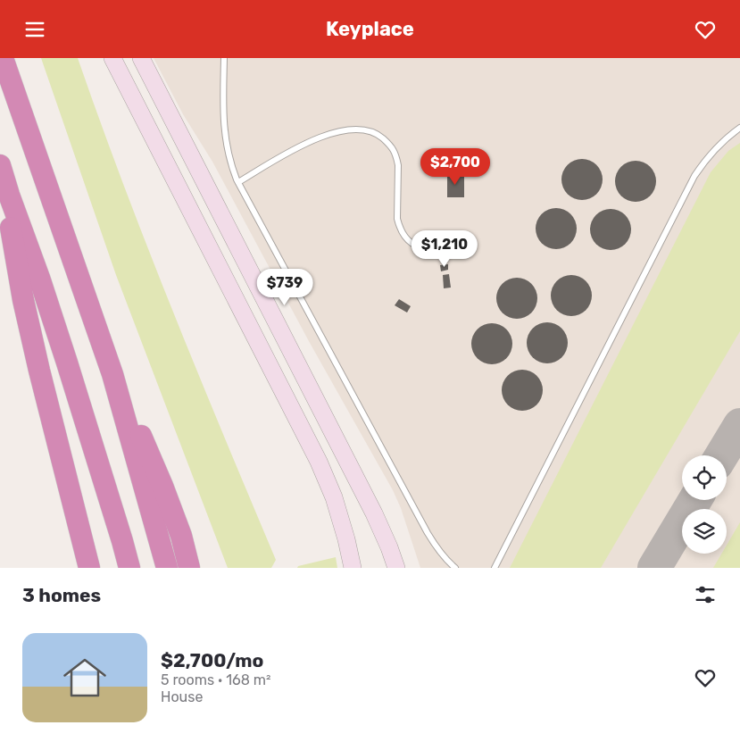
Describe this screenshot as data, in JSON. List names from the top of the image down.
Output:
{
  "page": {
    "header": "Keyplace",
    "price": ["$2,700", "$1,210", "$739"],
    "heading": "3 homes",
    "list": [
      {
        "name": "$2,700/mo",
        "note": "5 rooms · 168 m² · House"
      }
    ]
  }
}
